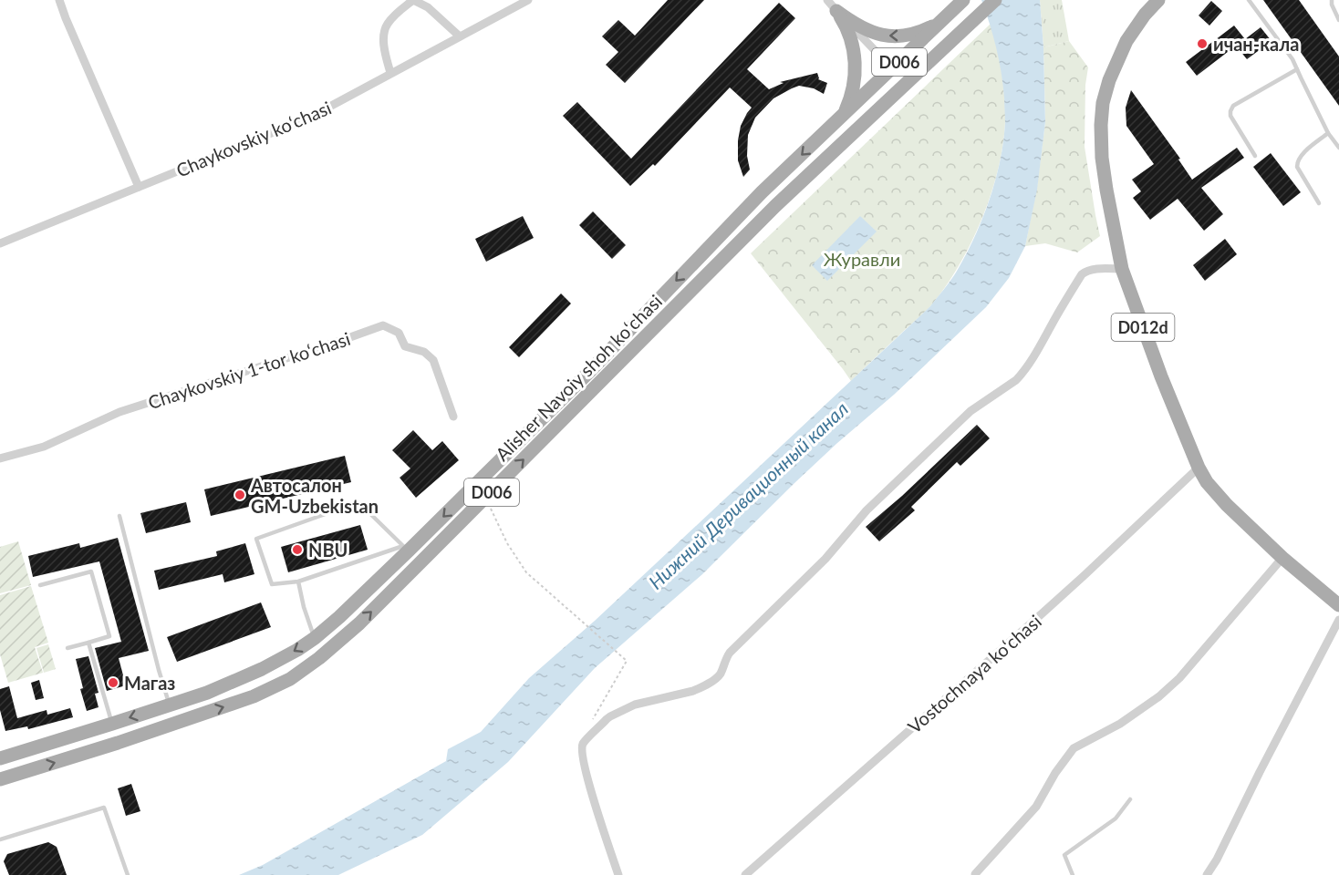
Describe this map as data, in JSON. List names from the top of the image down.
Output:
{
  "streets": {
    "main road": ["D006", "D012d", "Alisher Navoiy shoh koʻchasi"],
    "street": ["Chaykovskiy ko‘chasi", "Chaykovskiy 1-tor ko‘chasi", "Vostochnaya ko‘chasi"]
  },
  "crossings": [
    ["D012d", "Vostochnaya ko‘chasi"]
  ],
  "water": ["Нижний Деривационный канал"],
  "parks": ["Журавли"],
  "places": [
    "ичан-кала",
    "Автосалон GM-Uzbekistan",
    "NBU",
    "Магаз"
  ]
}
